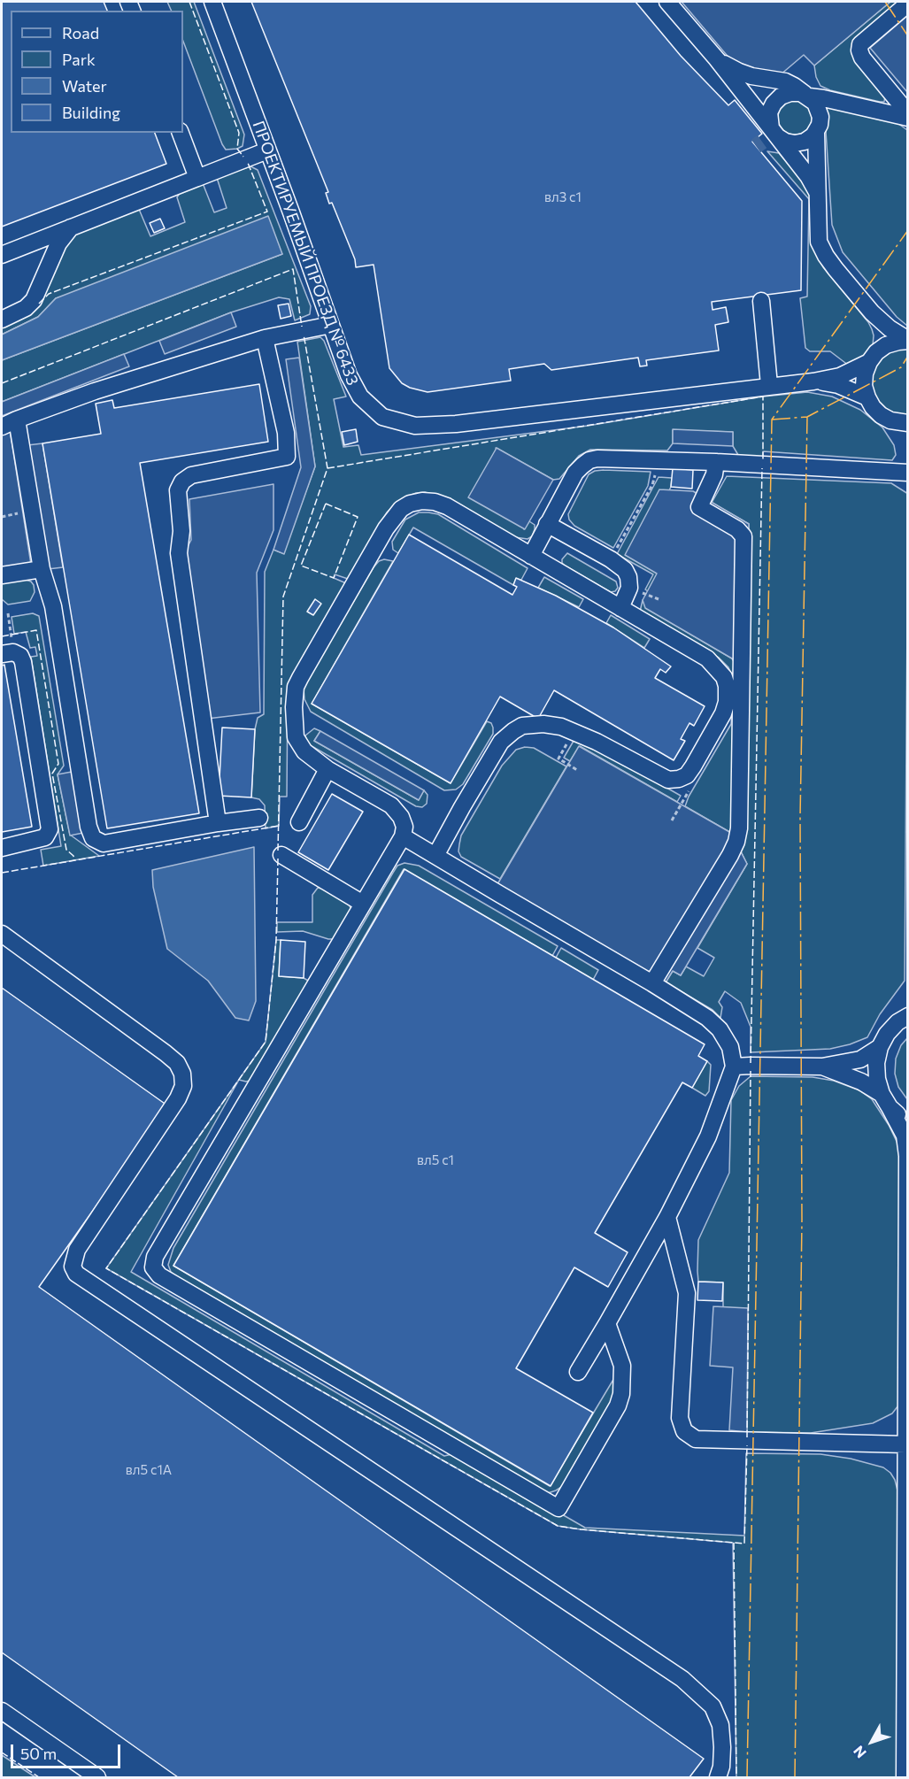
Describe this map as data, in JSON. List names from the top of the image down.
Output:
{
  "streets": {
    "street": ["ПРОЕКТИРУЕМЫЙ ПРОЕЗД № 6433"]
  },
  "house_numbers": ["вл3 с1", "вл5 с1", "вл5 с1А"],
  "legend": [
    "Road",
    "Park",
    "Water",
    "Building"
  ],
  "scale_bar": "50 m",
  "north": "bottom left"
}
